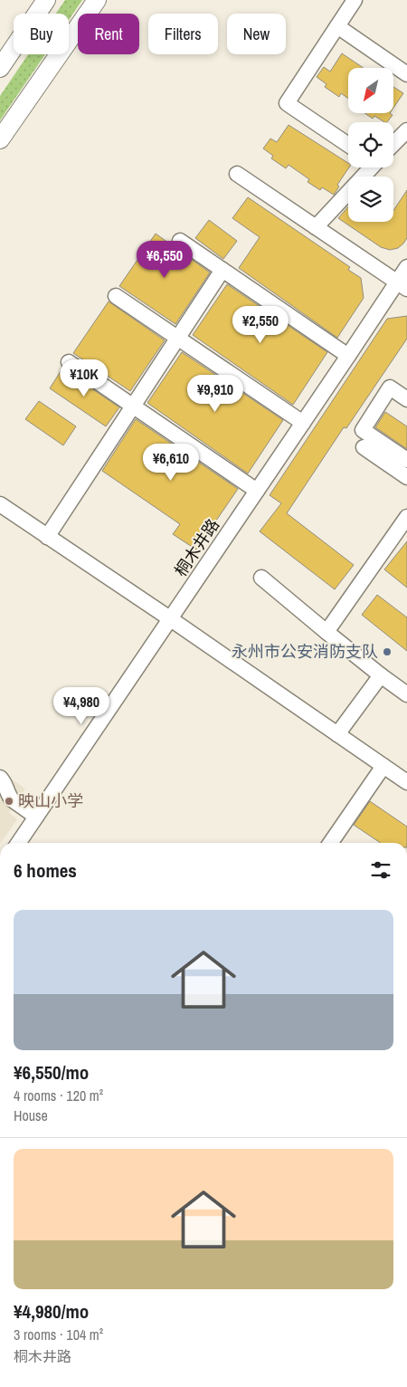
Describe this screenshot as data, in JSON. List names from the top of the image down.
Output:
{
  "streets": {
    "street": ["桐木井路"]
  },
  "places": ["永州市公安消防支队", "映山小学"],
  "north": "bottom left",
  "page": {
    "chip": [
      "Buy",
      "Rent",
      "Filters",
      "New"
    ],
    "price": [
      "¥6,550",
      "¥2,550",
      "¥10K",
      "¥9,910",
      "¥6,610",
      "¥4,980"
    ],
    "heading": "6 homes",
    "list": [
      {
        "name": "¥6,550/mo",
        "note": "4 rooms · 120 m² · House"
      },
      {
        "name": "¥4,980/mo",
        "note": "3 rooms · 104 m² · 桐木井路"
      }
    ]
  }
}
